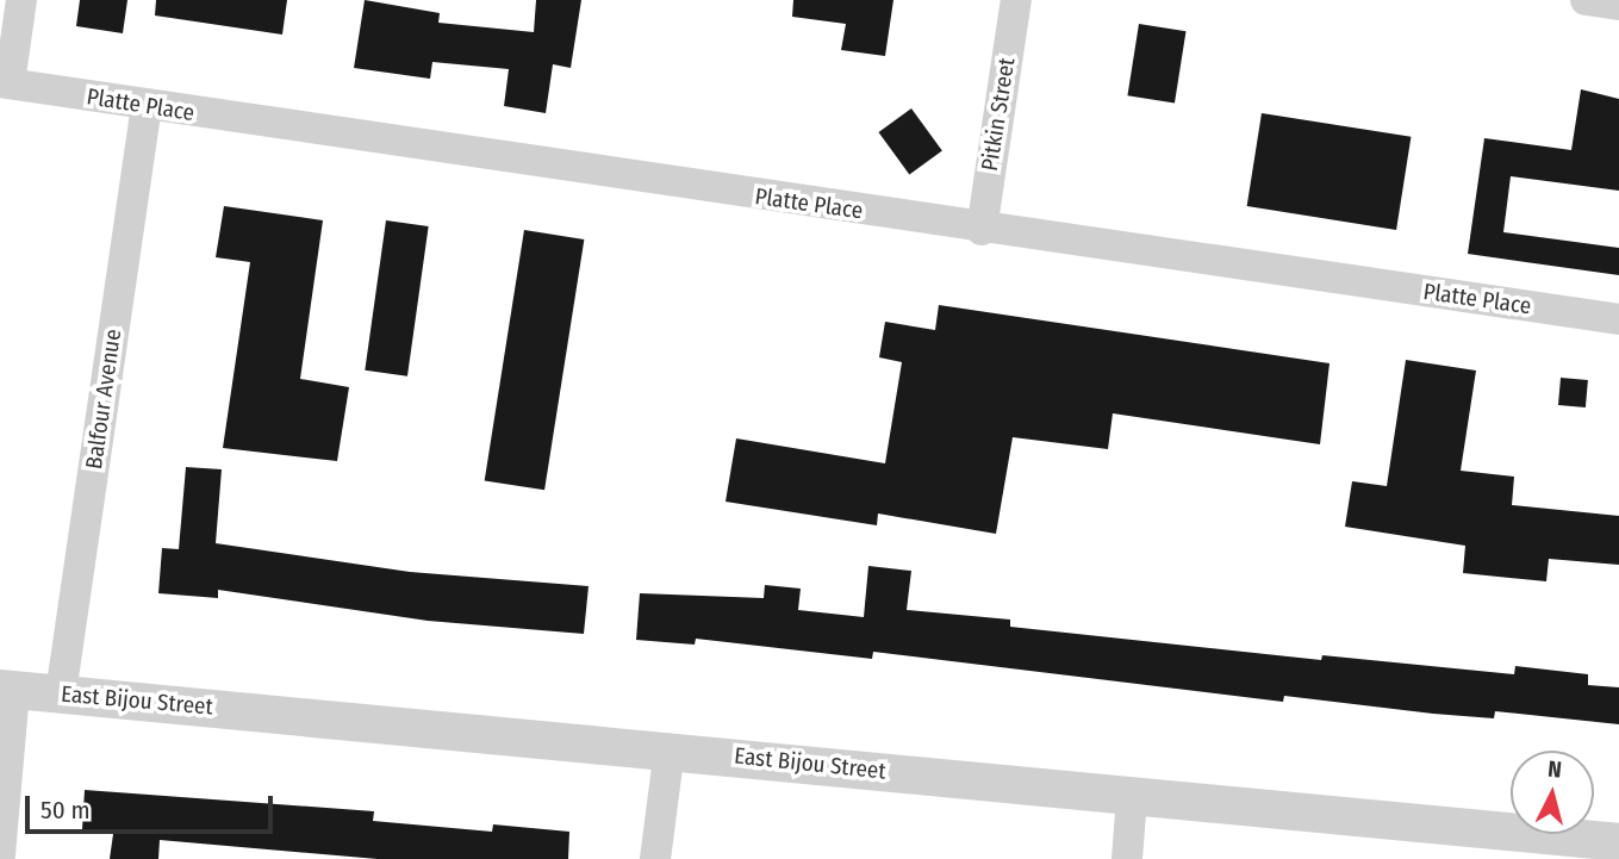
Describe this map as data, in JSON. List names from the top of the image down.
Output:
{
  "streets": {
    "street": [
      "Platte Place",
      "Pitkin Street",
      "Balfour Avenue",
      "East Bijou Street"
    ]
  },
  "crossings": [
    ["Platte Place", "Pitkin Street"],
    ["Platte Place", "Balfour Avenue"],
    ["Balfour Avenue", "East Bijou Street"]
  ],
  "scale_bar": "50 m",
  "north": "top"
}
